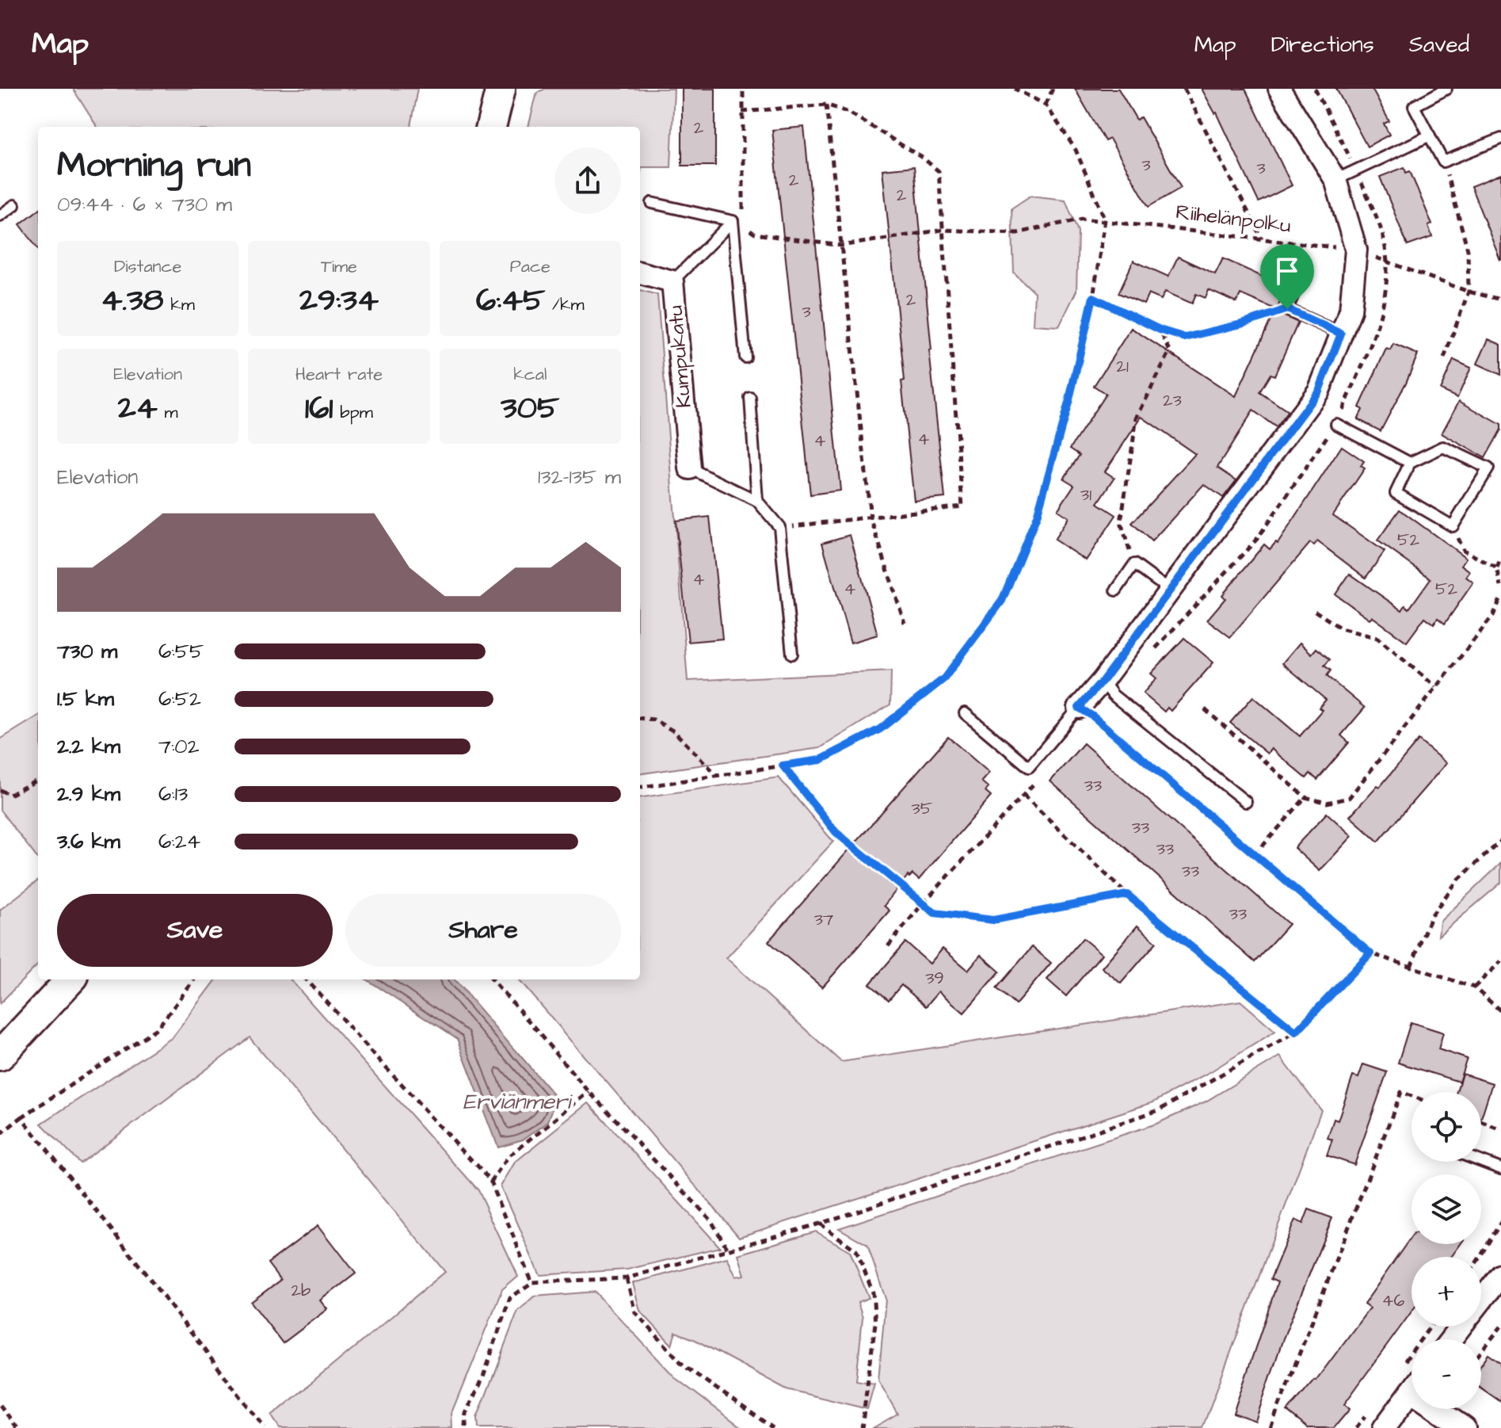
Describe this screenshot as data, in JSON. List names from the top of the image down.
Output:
{
  "streets": {
    "street": ["Kumpukatu"],
    "path": ["Riihelänpolku"]
  },
  "water": ["Erviänmeri"],
  "house_numbers": [
    "2",
    "3",
    "3",
    "2",
    "2",
    "2",
    "3",
    "21",
    "23",
    "4",
    "4",
    "31",
    "52",
    "4",
    "4",
    "52",
    "33",
    "35",
    "33",
    "33",
    "33",
    "33",
    "37",
    "39",
    "2b",
    "46"
  ],
  "page": {
    "header": "Map",
    "nav": ["Map", "Directions", "Saved"],
    "heading": ["Morning run", "09:44 · 6 × 730 m"],
    "stats": [
      ["Distance", "4.38 km"],
      ["Time", "29:34"],
      ["Pace", "6:45 /km"],
      ["Elevation", "24 m"],
      ["Heart rate", "161 bpm"],
      ["kcal", "305"]
    ],
    "chart": ["Elevation", "132–135 m"],
    "list": [
      {
        "name": "730 m",
        "note": "6:55"
      },
      {
        "name": "1.5 km",
        "note": "6:52"
      },
      {
        "name": "2.2 km",
        "note": "7:02"
      },
      {
        "name": "2.9 km",
        "note": "6:13"
      },
      {
        "name": "3.6 km",
        "note": "6:24"
      }
    ],
    "buttons": ["Save", "Share"],
    "map_buttons": ["+", "−"]
  }
}
